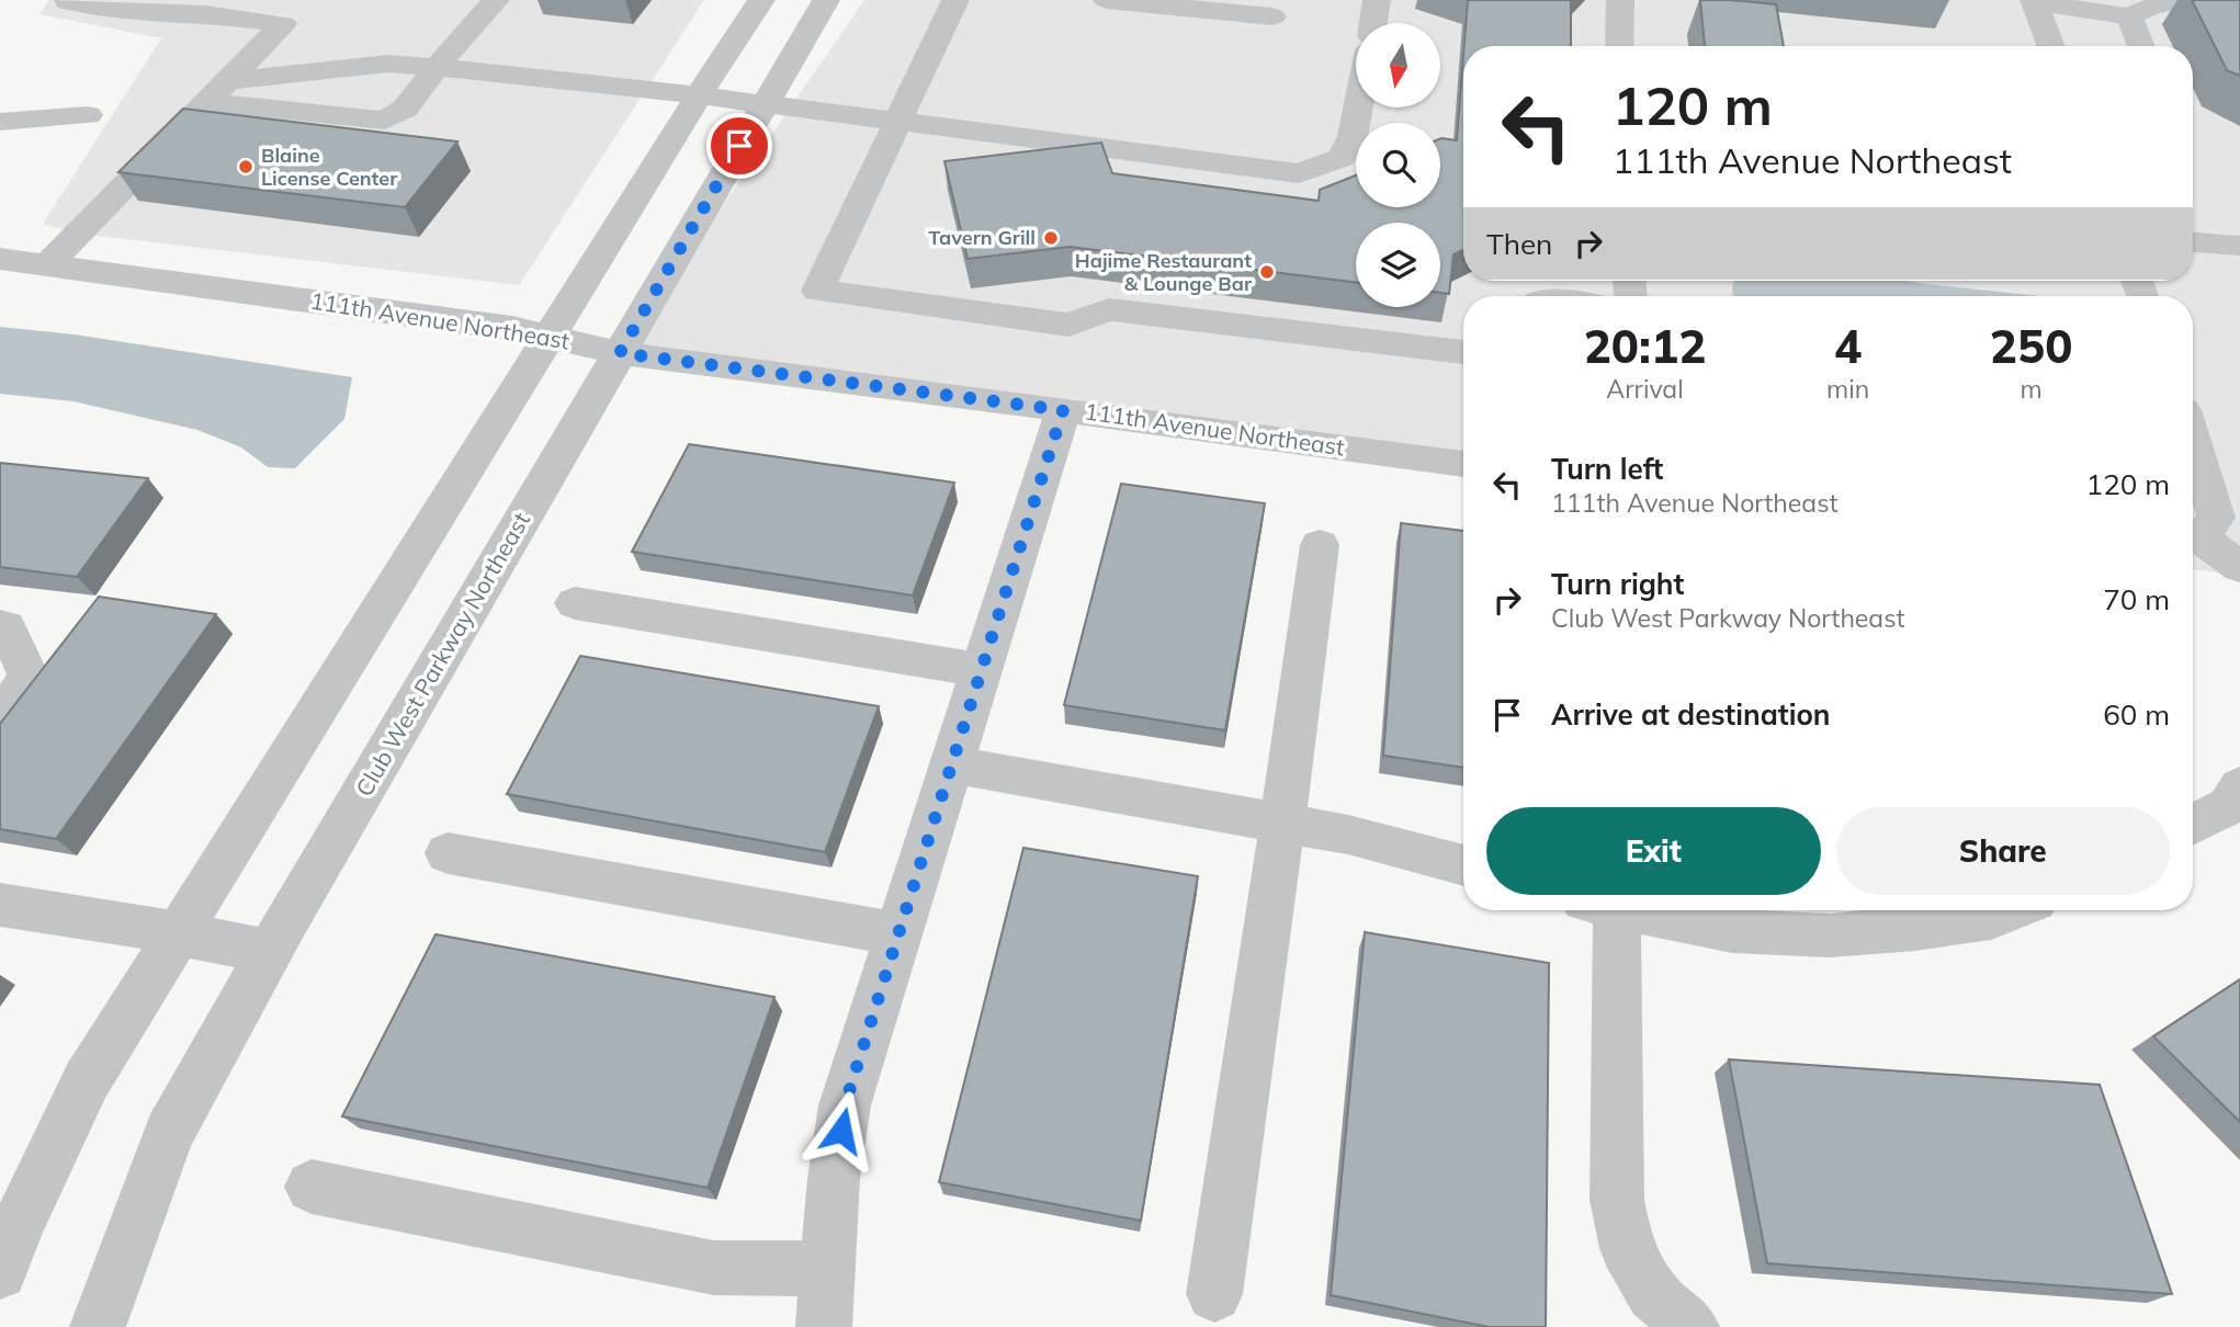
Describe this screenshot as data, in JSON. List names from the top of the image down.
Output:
{
  "streets": {
    "street": ["111th Avenue Northeast", "Club West Parkway Northeast"]
  },
  "crossings": [
    ["111th Avenue Northeast", "Club West Parkway Northeast"]
  ],
  "places": ["Blaine License Center", "Tavern Grill", "Hajime Restaurant & Lounge Bar"],
  "north": "bottom",
  "page": {
    "turn": ["120 m", "111th Avenue Northeast"],
    "then": "Then",
    "eta": [
      "20:12",
      "Arrival",
      "4",
      "min",
      "250",
      "m"
    ],
    "list": [
      {
        "name": "Turn left",
        "note": "111th Avenue Northeast",
        "value": "120 m"
      },
      {
        "name": "Turn right",
        "note": "Club West Parkway Northeast",
        "value": "70 m"
      },
      {
        "name": "Arrive at destination",
        "value": "60 m"
      }
    ],
    "buttons": ["Exit", "Share"]
  }
}
